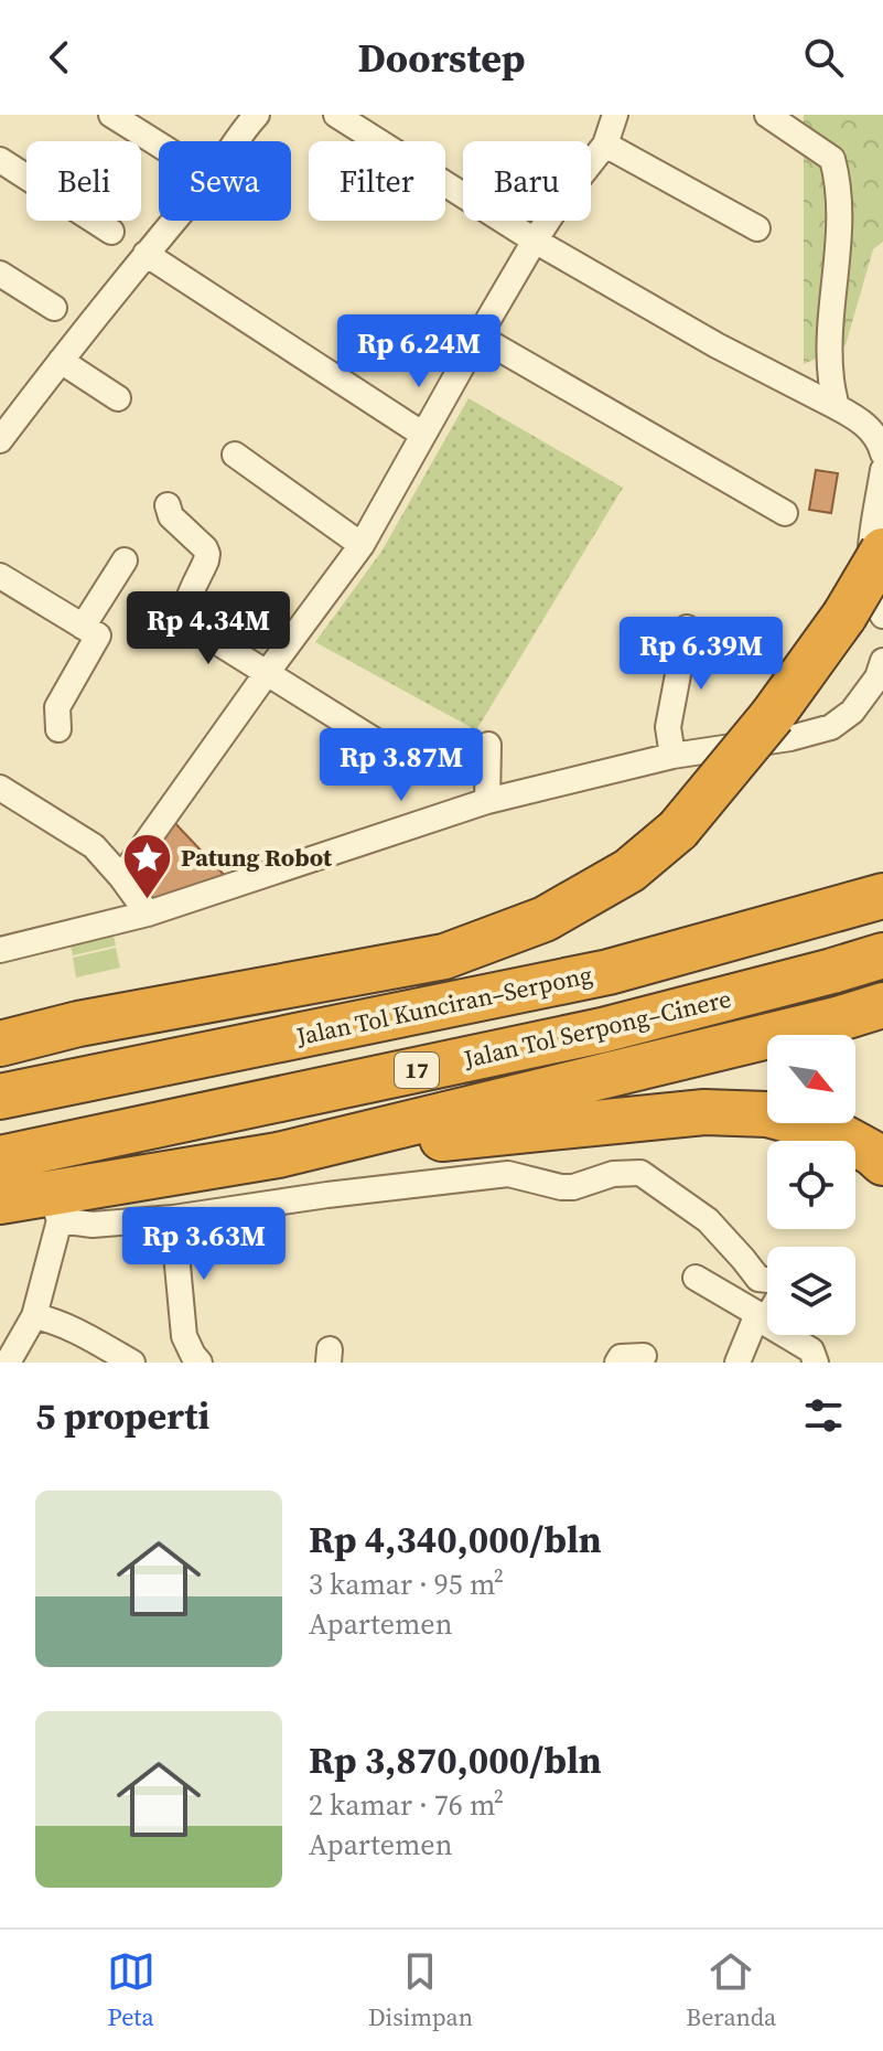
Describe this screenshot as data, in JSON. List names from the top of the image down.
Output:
{
  "streets": {
    "highway": ["Jalan Tol Kunciran–Serpong", "Jalan Tol Serpong–Cinere", "17"]
  },
  "places": {
    "place": ["Patung Robot"]
  },
  "north": "bottom right",
  "page": {
    "header": "Doorstep",
    "chip": [
      "Beli",
      "Sewa",
      "Filter",
      "Baru"
    ],
    "price": [
      "Rp 6.24M",
      "Rp 4.34M",
      "Rp 6.39M",
      "Rp 3.87M",
      "Rp 3.63M"
    ],
    "heading": "5 properti",
    "list": [
      {
        "name": "Rp 4,340,000/bln",
        "note": "3 kamar · 95 m² · Apartemen"
      },
      {
        "name": "Rp 3,870,000/bln",
        "note": "2 kamar · 76 m² · Apartemen"
      }
    ],
    "tabs": ["Peta", "Disimpan", "Beranda"]
  }
}
